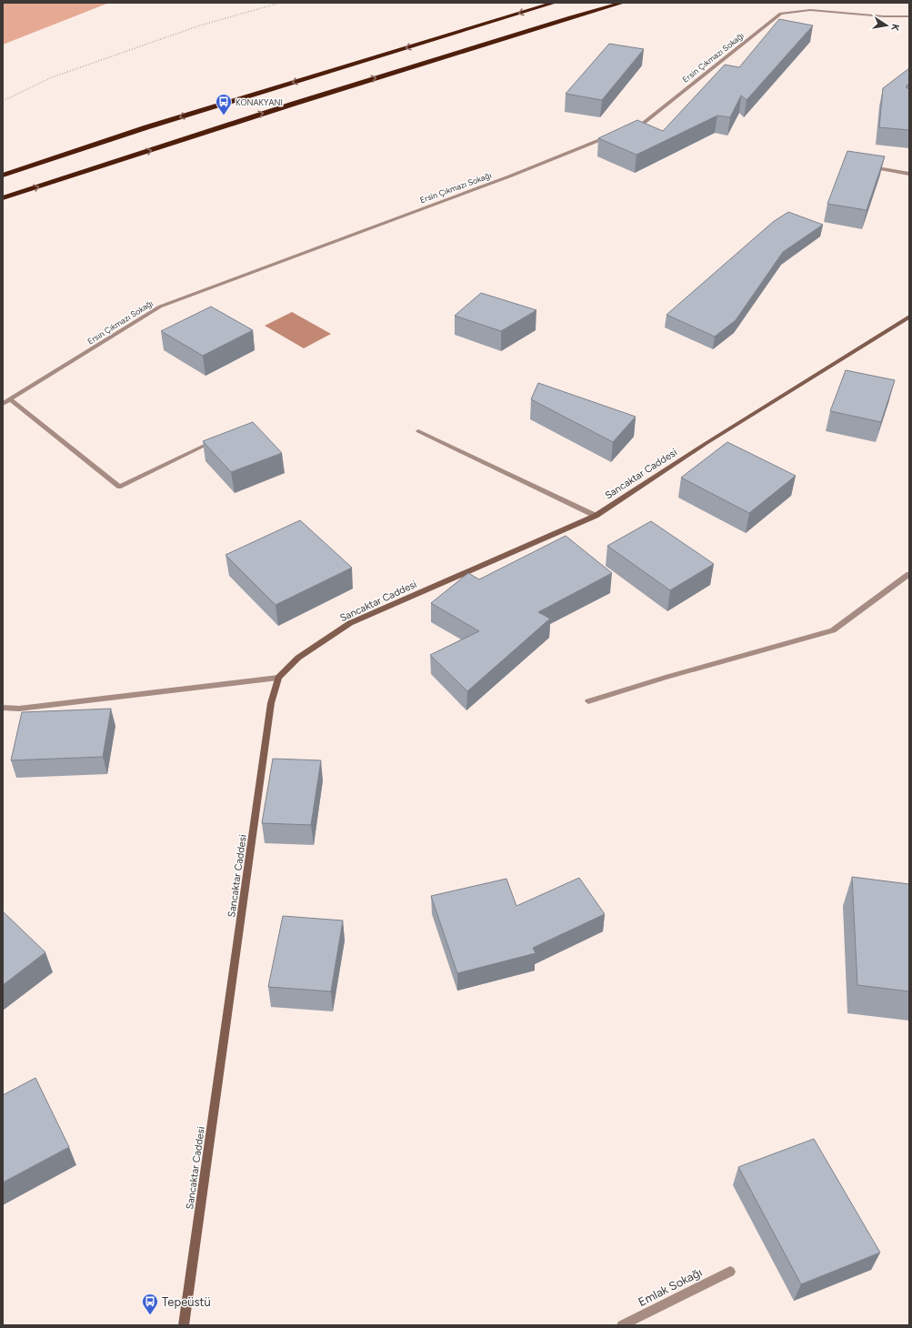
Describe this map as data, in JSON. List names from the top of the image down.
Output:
{
  "streets": {
    "street": ["Ersin Çıkmazı Sokağı", "Sancaktar Caddesi", "Emlak Sokağı"]
  },
  "places": {
    "bus stop": ["KONAKYANI", "Tepeüstü"]
  },
  "north": "right"
}
